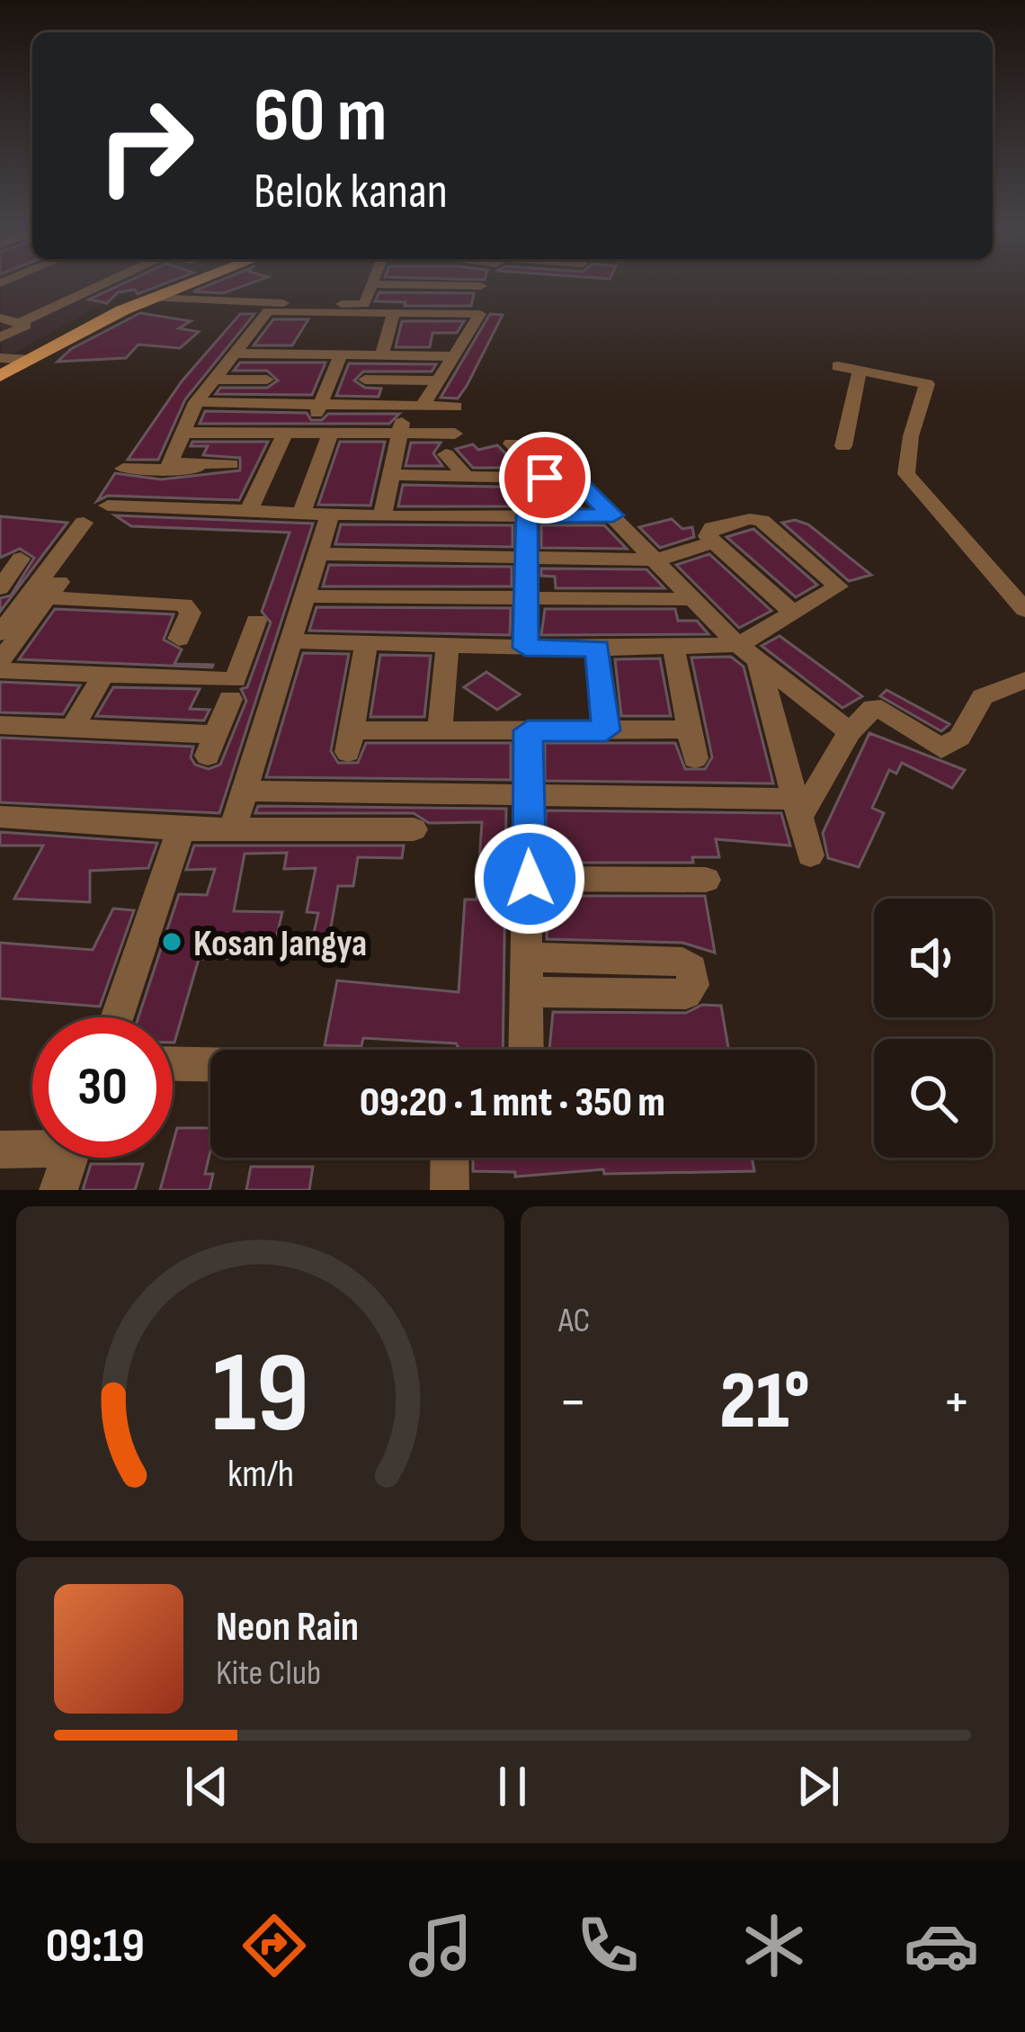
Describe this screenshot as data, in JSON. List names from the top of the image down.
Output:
{
  "places": ["Kosan Jangya"],
  "page": {
    "turn": ["60 m", "Belok kanan"],
    "limit": "30",
    "trip": "09:20 · 1 mnt · 350 m",
    "tile": "AC",
    "heat": ["−", "21°", "+"],
    "song": ["Neon Rain", "Kite Club"],
    "tabs": "09:19",
    "gauge": ["19", "km/h"]
  }
}
